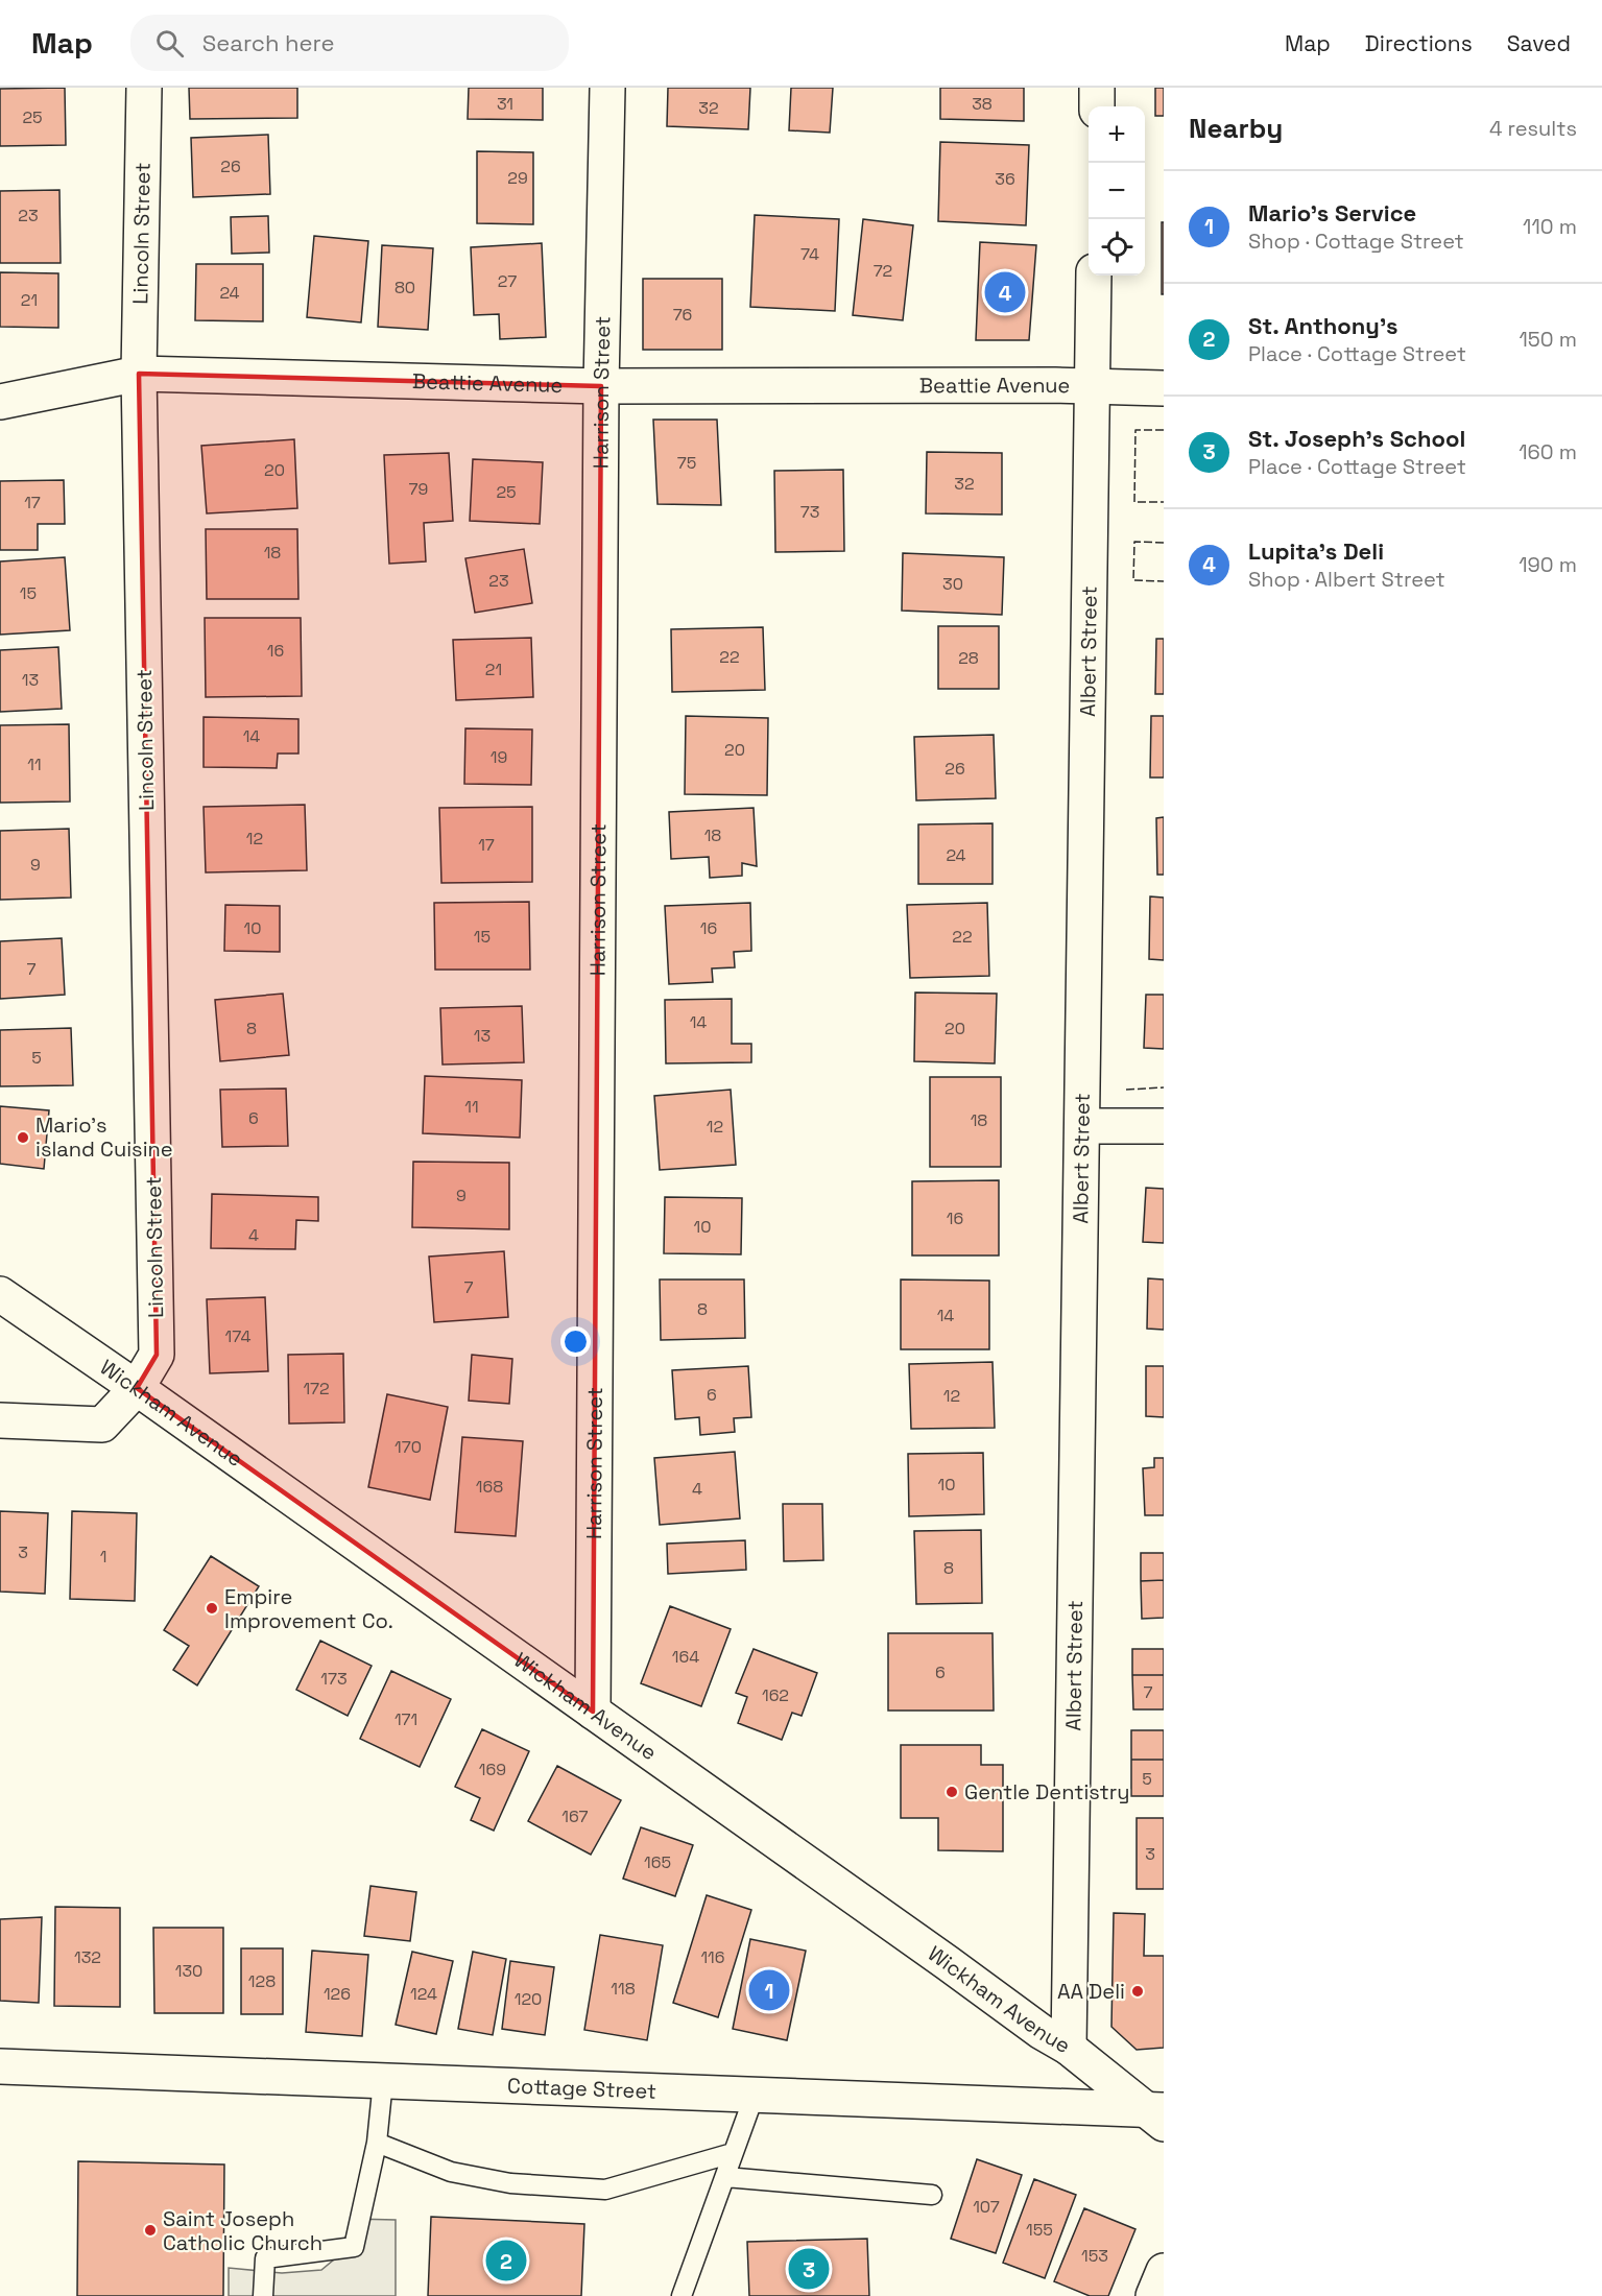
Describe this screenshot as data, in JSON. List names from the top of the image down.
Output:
{
  "streets": {
    "street": [
      "Lincoln Street",
      "Beattie Avenue",
      "Harrison Street",
      "Albert Street",
      "Wickham Avenue",
      "Cottage Street"
    ]
  },
  "crossings": [
    ["Lincoln Street", "Beattie Avenue"],
    ["Lincoln Street", "Wickham Avenue"],
    ["Beattie Avenue", "Harrison Street"],
    ["Beattie Avenue", "Albert Street"],
    ["Harrison Street", "Wickham Avenue"],
    ["Albert Street", "Wickham Avenue"],
    ["Wickham Avenue", "Cottage Street"]
  ],
  "places": [
    "Mario's island Cuisine",
    "Empire Improvement Co.",
    "Gentle Dentistry",
    "AA Deli",
    "Saint Joseph Catholic Church"
  ],
  "house_numbers": [
    "31",
    "38",
    "32",
    "25",
    "26",
    "29",
    "36",
    "23",
    "74",
    "72",
    "27",
    "80",
    "24",
    "21",
    "76",
    "75",
    "20",
    "32",
    "79",
    "25",
    "17",
    "73",
    "18",
    "23",
    "30",
    "15",
    "16",
    "22",
    "28",
    "21",
    "13",
    "14",
    "20",
    "19",
    "11",
    "26",
    "18",
    "12",
    "17",
    "24",
    "9",
    "10",
    "16",
    "15",
    "22",
    "7",
    "14",
    "8",
    "20",
    "13",
    "5",
    "11",
    "6",
    "18",
    "12",
    "9",
    "16",
    "10",
    "4",
    "7",
    "8",
    "14",
    "174",
    "172",
    "6",
    "12",
    "170",
    "10",
    "168",
    "4",
    "3",
    "1",
    "8",
    "164",
    "6",
    "173",
    "7",
    "162",
    "171",
    "169",
    "5",
    "167",
    "3",
    "165",
    "132",
    "116",
    "130",
    "128",
    "118",
    "126",
    "124",
    "120",
    "107",
    "155",
    "153"
  ],
  "page": {
    "header": "Map",
    "search": "Search here",
    "nav": ["Map", "Directions", "Saved"],
    "heading": ["Nearby", "4 results"],
    "map_buttons": ["+", "−"],
    "list": [
      {
        "mark": "1",
        "name": "Mario's Service",
        "note": "Shop · Cottage Street",
        "value": "110 m"
      },
      {
        "mark": "2",
        "name": "St. Anthony's",
        "note": "Place · Cottage Street",
        "value": "150 m"
      },
      {
        "mark": "3",
        "name": "St. Joseph's School",
        "note": "Place · Cottage Street",
        "value": "160 m"
      },
      {
        "mark": "4",
        "name": "Lupita's Deli",
        "note": "Shop · Albert Street",
        "value": "190 m"
      }
    ],
    "pins": [
      "4",
      "1",
      "2",
      "3"
    ]
  }
}
